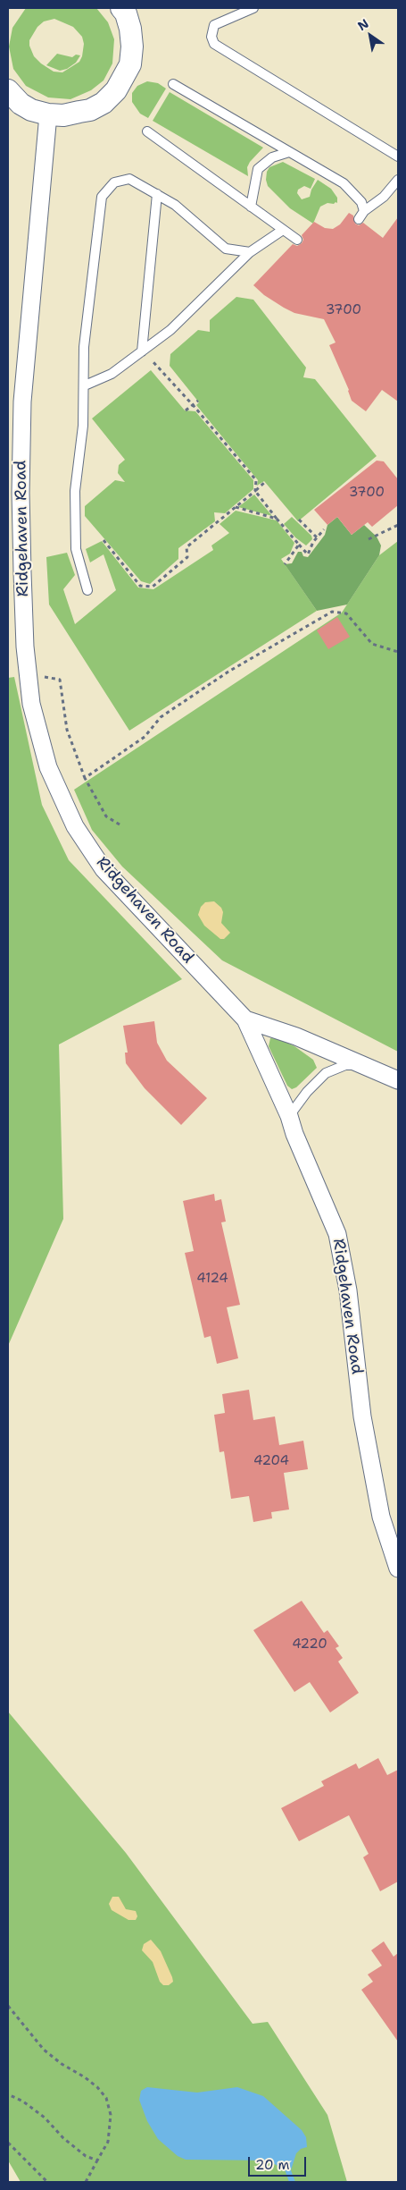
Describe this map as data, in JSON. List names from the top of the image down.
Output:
{
  "streets": {
    "street": ["Ridgehaven Road"]
  },
  "house_numbers": [
    "3700",
    "3700",
    "4124",
    "4204",
    "4220"
  ],
  "scale_bar": "20 m",
  "north": "top left"
}
